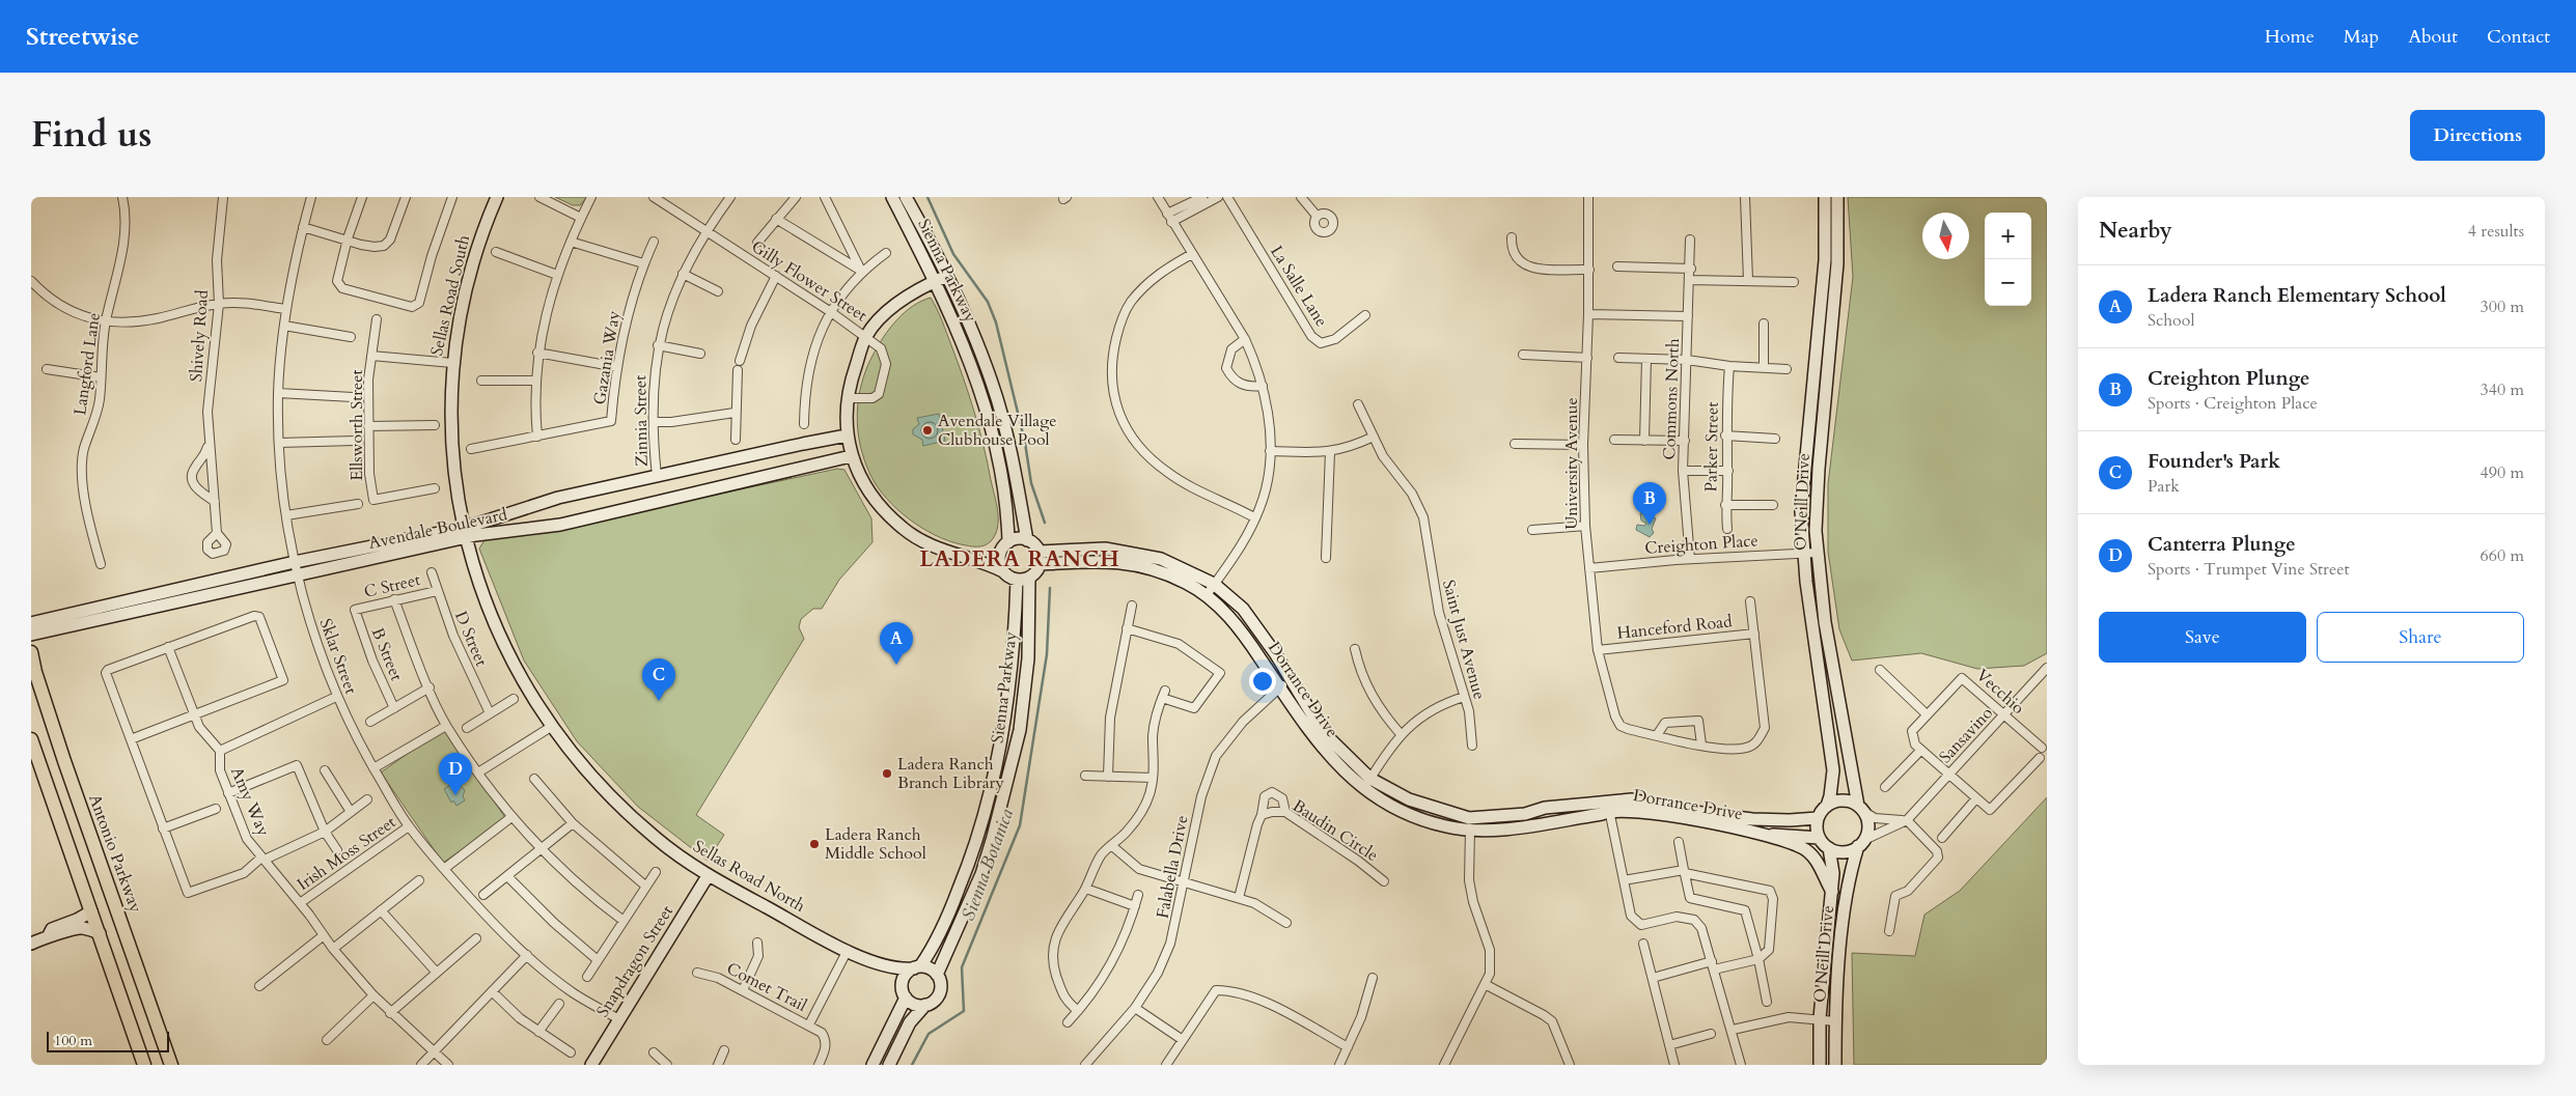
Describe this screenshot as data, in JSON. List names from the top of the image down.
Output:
{
  "streets": {
    "main road": ["Antonio Parkway"],
    "street": [
      "Sienna Parkway",
      "Gilly Flower Street",
      "La Salle Lane",
      "Sellas Road South",
      "Shively Road",
      "Gazania Way",
      "Langford Lane",
      "Commons North",
      "Zinnia Street",
      "Ellsworth Street",
      "Parker Street",
      "University Avenue",
      "O'Neill Drive",
      "Avendale Boulevard",
      "Creighton Place",
      "C Street",
      "Hanceford Road",
      "D Street",
      "Saint Just Avenue",
      "B Street",
      "Sklar Street",
      "Dorrance Drive",
      "Vecchio",
      "Sansavino",
      "Amy Way",
      "Baudin Circle",
      "Irish Moss Street",
      "Falabella Drive",
      "Sellas Road North",
      "Snapdragon Street",
      "Comet Trail"
    ]
  },
  "crossings": [
    ["Sienna Parkway", "Dorrance Drive"],
    ["Sienna Parkway", "Sellas Road North"],
    ["Gilly Flower Street", "Zinnia Street"],
    ["Sellas Road South", "Avendale Boulevard"],
    ["Sellas Road South", "Sellas Road North"],
    ["Commons North", "Creighton Place"],
    ["Zinnia Street", "Avendale Boulevard"],
    ["University Avenue", "Creighton Place"],
    ["University Avenue", "Hanceford Road"],
    ["O'Neill Drive", "Creighton Place"],
    ["O'Neill Drive", "Dorrance Drive"],
    ["Avendale Boulevard", "Sklar Street"],
    ["Avendale Boulevard", "Sellas Road North"],
    ["C Street", "D Street"],
    ["C Street", "B Street"],
    ["Sklar Street", "Irish Moss Street"],
    ["Sklar Street", "Snapdragon Street"],
    ["Dorrance Drive", "Falabella Drive"],
    ["Vecchio", "Sansavino"],
    ["Amy Way", "Irish Moss Street"],
    ["Sellas Road North", "Snapdragon Street"]
  ],
  "districts": ["LADERA RANCH"],
  "water": ["Sienna Botanica"],
  "places": ["Avendale Village Clubhouse Pool", "Ladera Ranch Branch Library", "Ladera Ranch Middle School"],
  "scale_bar": "100 m",
  "north": "bottom",
  "page": {
    "header": "Streetwise",
    "nav": [
      "Home",
      "Map",
      "About",
      "Contact"
    ],
    "title": "Find us",
    "buttons": [
      "Directions",
      ["Save", "Share"]
    ],
    "heading": ["Nearby", "4 results"],
    "map_buttons": ["+", "−"],
    "list": [
      {
        "mark": "A",
        "name": "Ladera Ranch Elementary School",
        "note": "School",
        "value": "300 m"
      },
      {
        "mark": "B",
        "name": "Creighton Plunge",
        "note": "Sports · Creighton Place",
        "value": "340 m"
      },
      {
        "mark": "C",
        "name": "Founder's Park",
        "note": "Park",
        "value": "490 m"
      },
      {
        "mark": "D",
        "name": "Canterra Plunge",
        "note": "Sports · Trumpet Vine Street",
        "value": "660 m"
      }
    ],
    "pins": [
      "B",
      "A",
      "C",
      "D"
    ],
    "scale": "100 m"
  }
}
